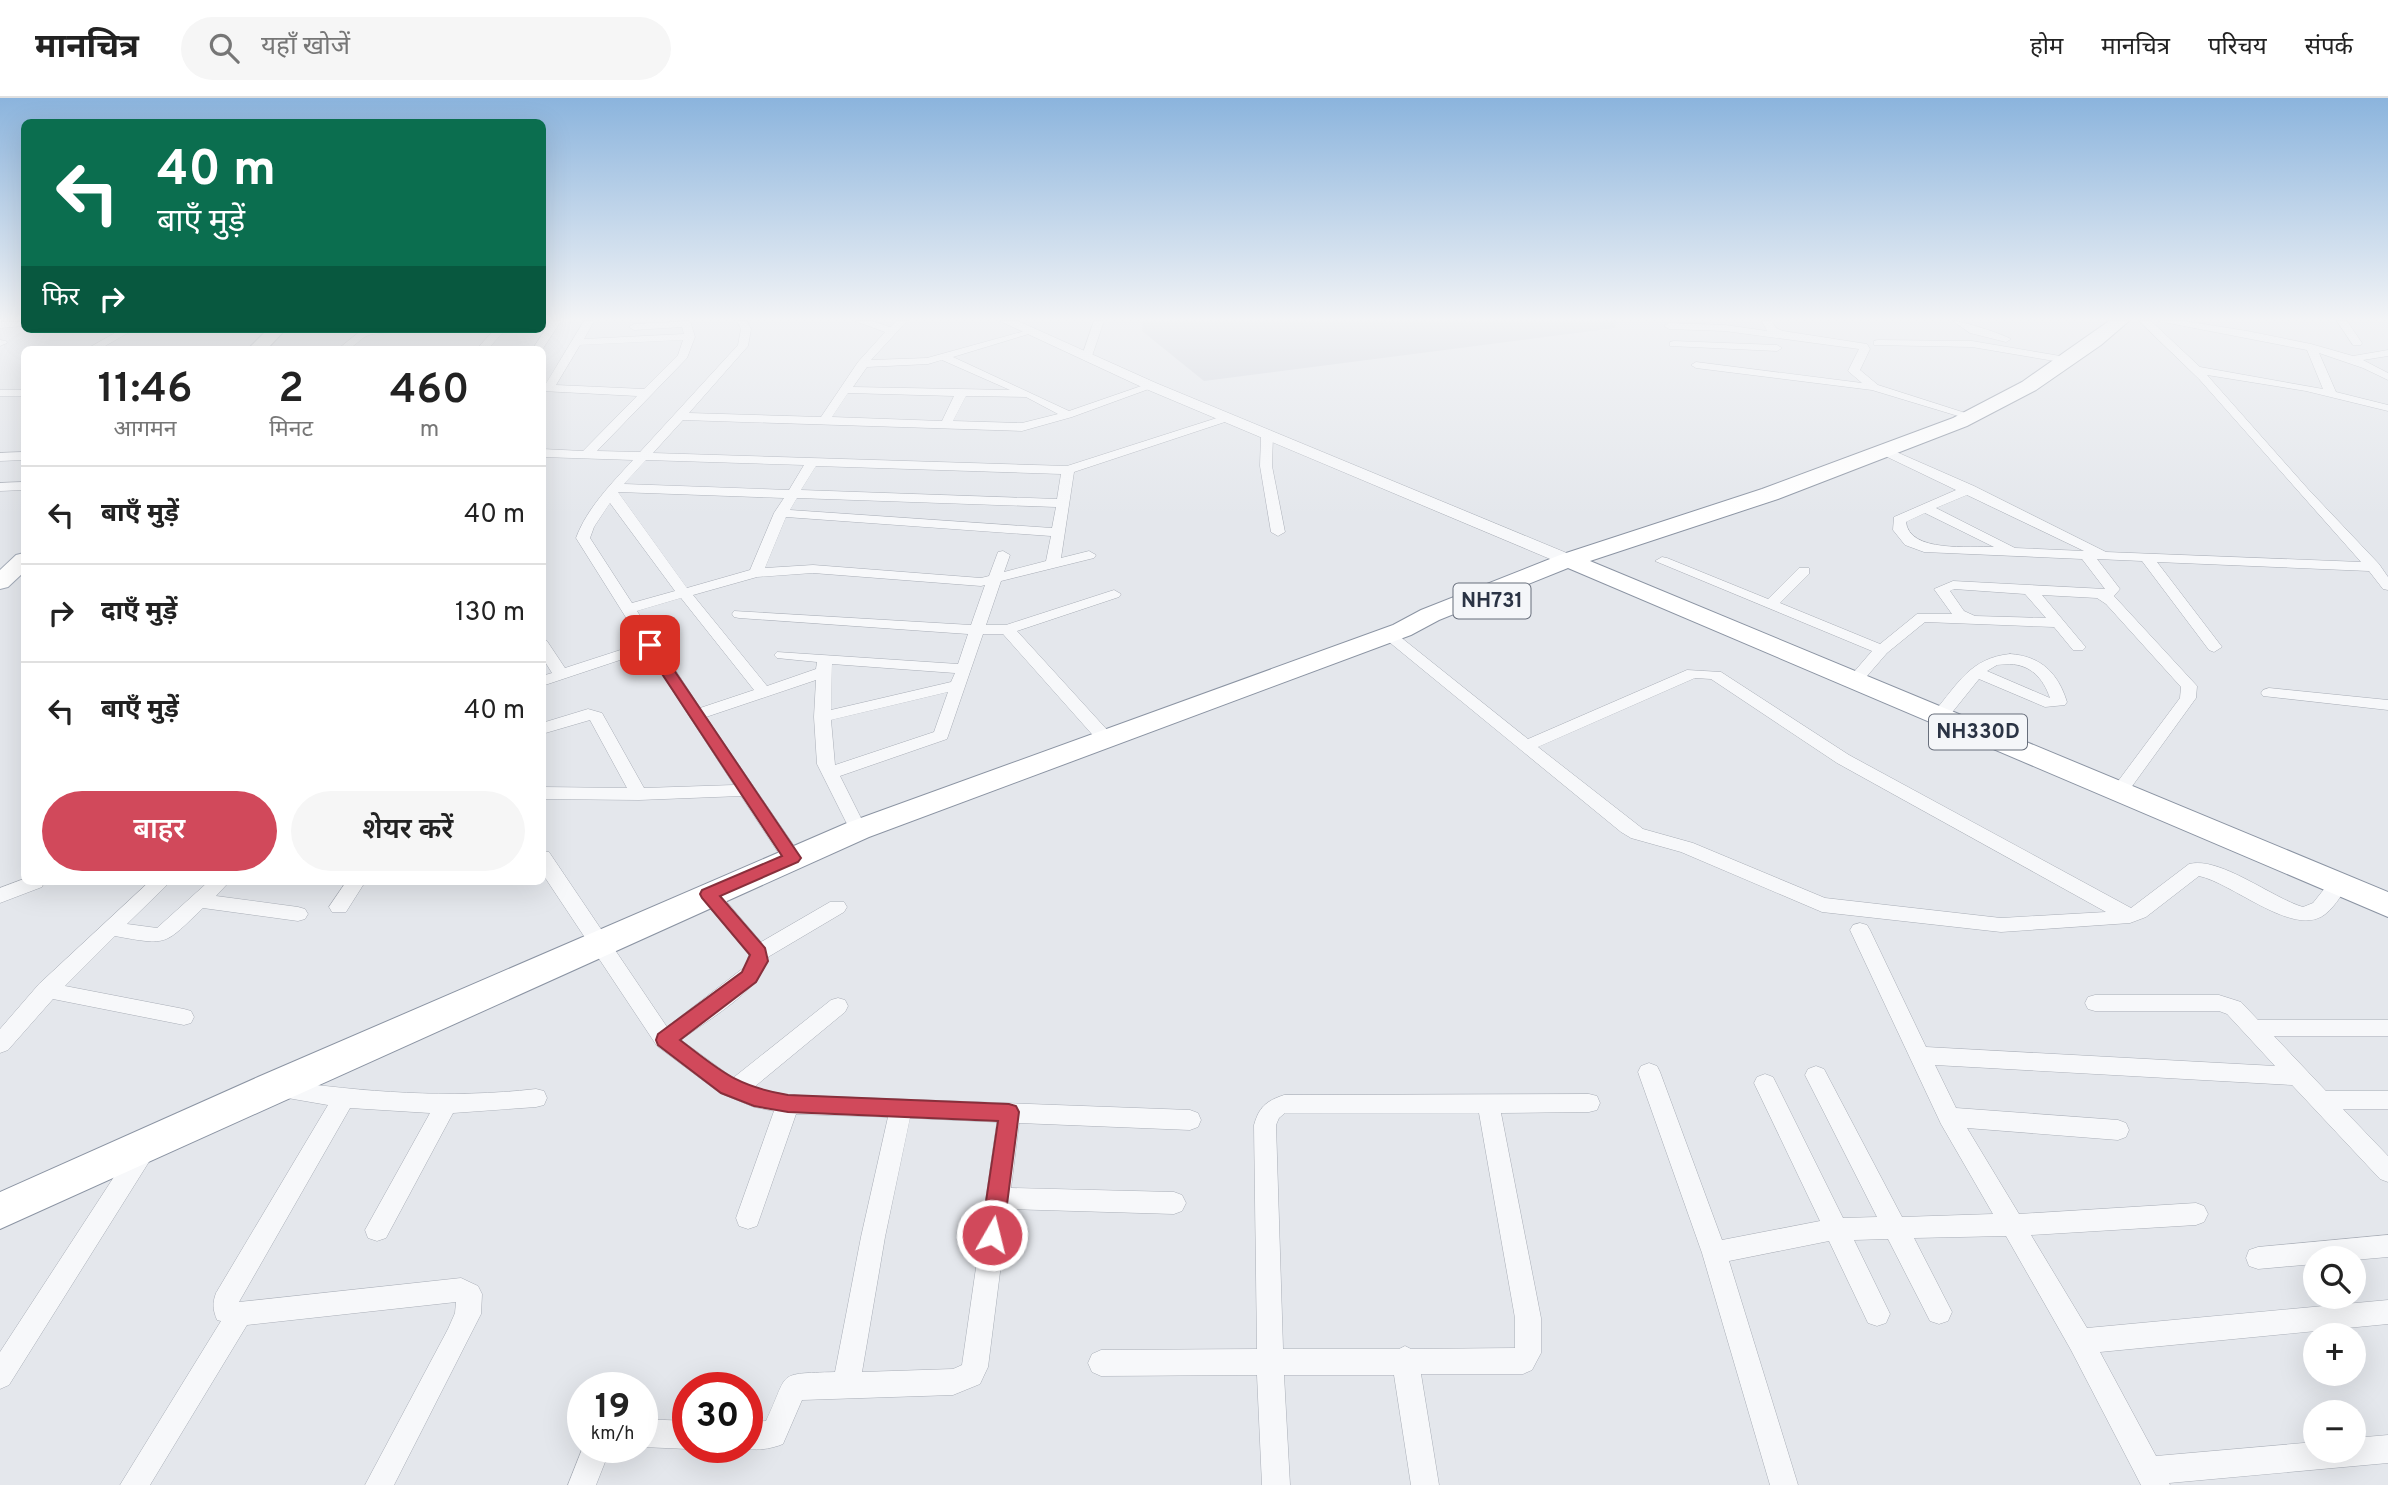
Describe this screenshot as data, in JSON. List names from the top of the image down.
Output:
{
  "streets": {
    "highway": ["NH731", "NH330D"]
  },
  "crossings": [
    ["NH731", "NH330D"]
  ],
  "page": {
    "header": "मानचित्र",
    "search": "यहाँ खोजें",
    "nav": [
      "होम",
      "मानचित्र",
      "परिचय",
      "संपर्क"
    ],
    "turn": ["40 m", "बाएँ मुड़ें"],
    "then": "फिर",
    "eta": [
      "11:46",
      "आगमन",
      "2",
      "मिनट",
      "460",
      "m"
    ],
    "list": [
      {
        "name": "बाएँ मुड़ें",
        "value": "40 m"
      },
      {
        "name": "दाएँ मुड़ें",
        "value": "130 m"
      },
      {
        "name": "बाएँ मुड़ें",
        "value": "40 m"
      }
    ],
    "buttons": ["बाहर", "शेयर करें"],
    "map_buttons": ["+", "−"],
    "speed": "19 km/h",
    "limit": "30"
  }
}
